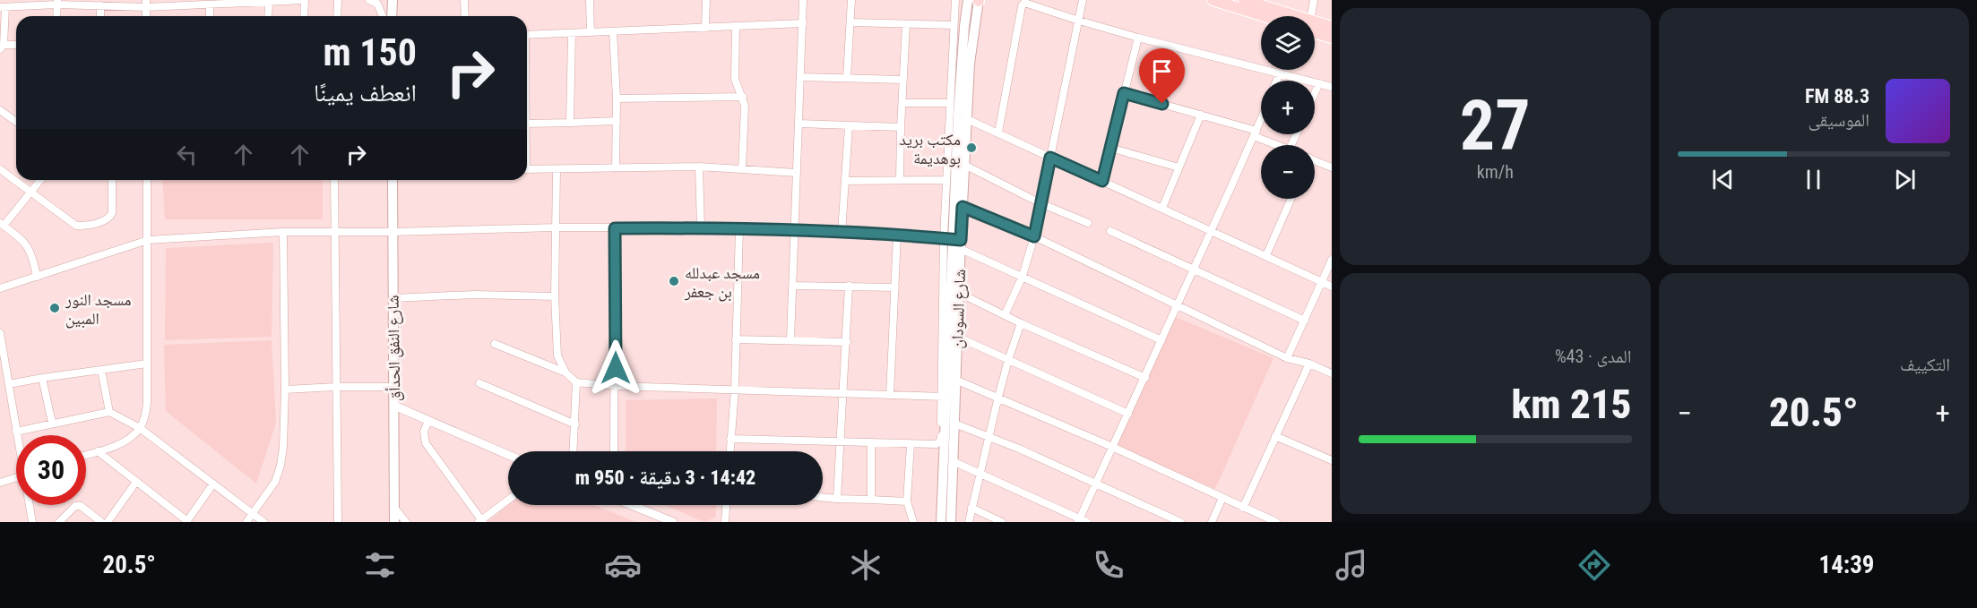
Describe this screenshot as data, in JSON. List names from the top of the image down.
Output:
{
  "streets": {
    "main road": ["شارع السودان", "شارع النفق الحدأق"]
  },
  "places": ["مكتب بريد بوهديمة", "مسجد عبدلله بن جعفر", "مسجد النور المبين"],
  "page": {
    "tile": [
      ["27", "km/h"],
      "التكييف",
      ["المدى · 43%", "215 km"]
    ],
    "map_buttons": ["+", "−"],
    "turn": ["150 m", "انعطف يمينًا"],
    "song": ["88.3 FM", "الموسيقى"],
    "heat": ["−", "20.5°", "+"],
    "limit": "30",
    "trip": "14:42 · 3 دقيقة · 950 m",
    "tabs": ["14:39", "20.5°"]
  }
}
